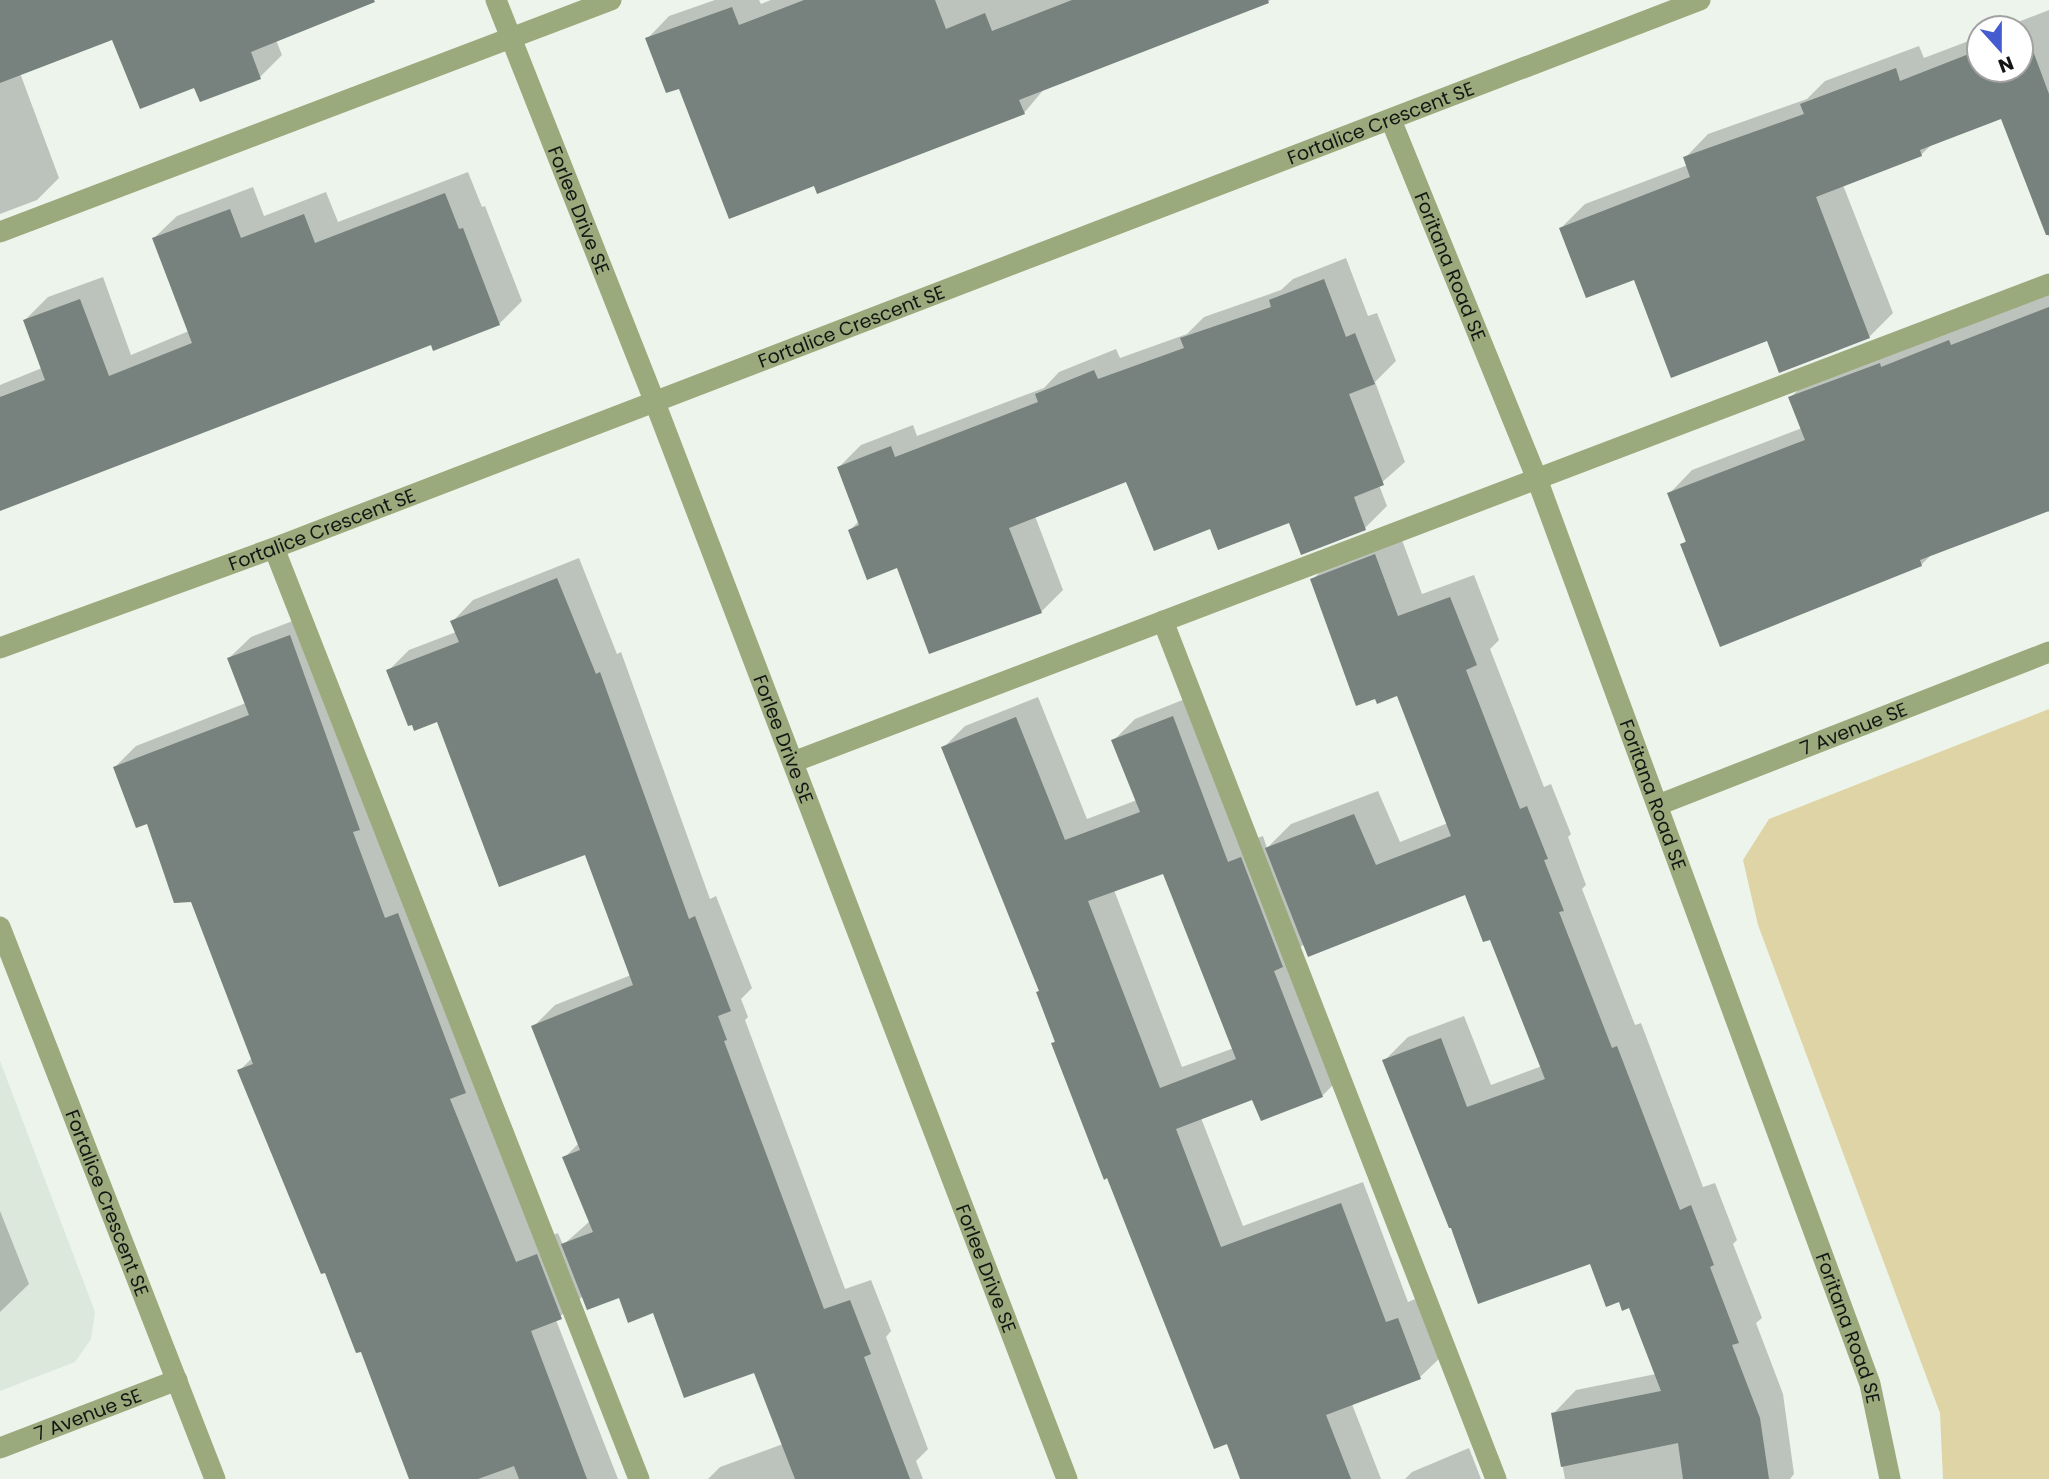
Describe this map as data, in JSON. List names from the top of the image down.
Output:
{
  "streets": {
    "street": [
      "Fortalice Crescent SE",
      "Forlee Drive SE",
      "Foritana Road SE",
      "7 Avenue SE"
    ]
  },
  "crossings": [
    ["Fortalice Crescent SE", "Forlee Drive SE"],
    ["Fortalice Crescent SE", "Foritana Road SE"],
    ["Fortalice Crescent SE", "7 Avenue SE"],
    ["Foritana Road SE", "7 Avenue SE"]
  ],
  "north": "bottom"
}
